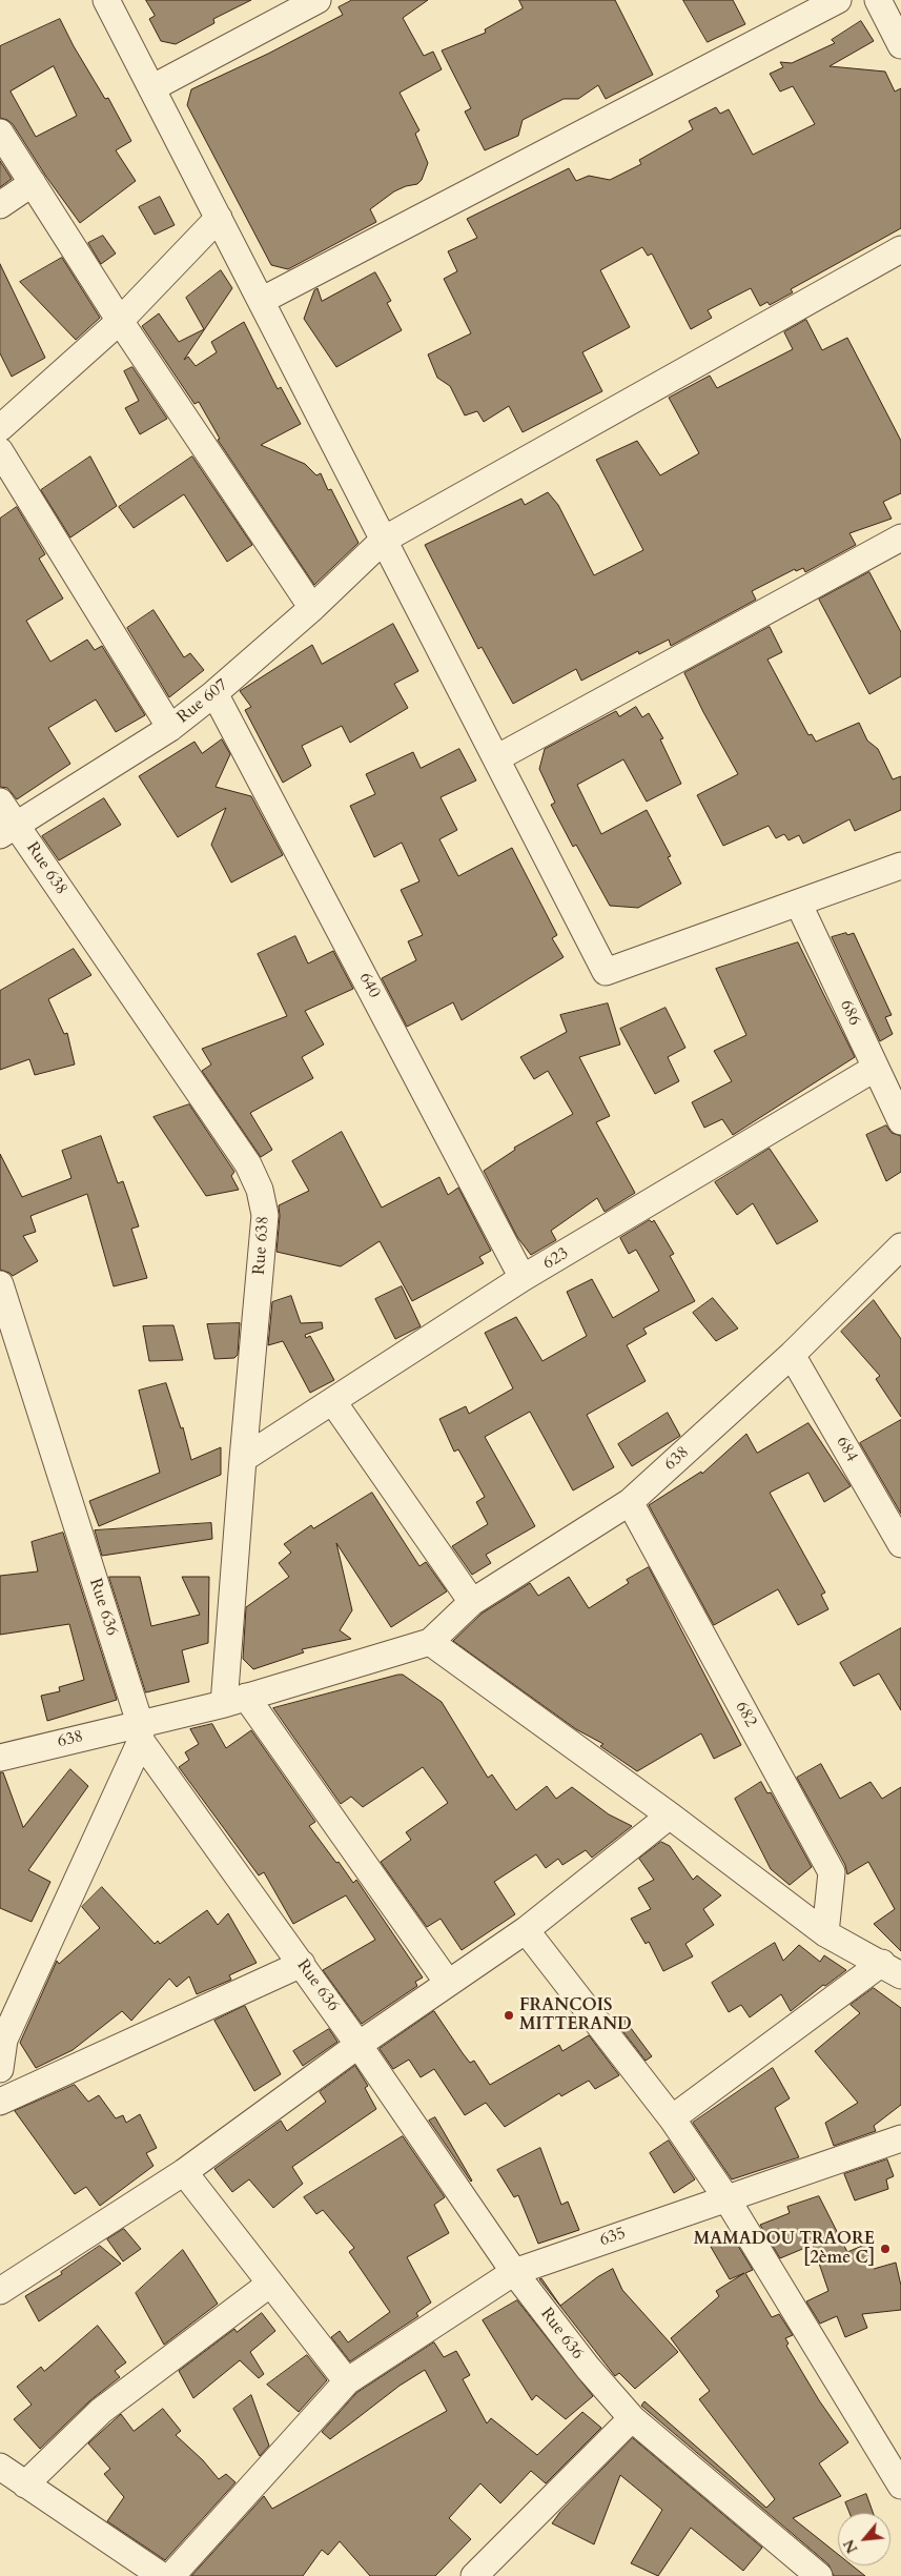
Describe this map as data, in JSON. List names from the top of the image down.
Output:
{
  "streets": {
    "street": [
      "Rue 607",
      "Rue 638",
      "640",
      "686",
      "623",
      "684",
      "638",
      "Rue 636",
      "682",
      "635"
    ]
  },
  "crossings": [
    ["Rue 607", "Rue 638"],
    ["Rue 607", "640"],
    ["Rue 638", "623"],
    ["Rue 638", "638"],
    ["640", "623"],
    ["686", "623"],
    ["684", "638"],
    ["638", "Rue 636"],
    ["638", "682"],
    ["Rue 636", "635"]
  ],
  "places": ["FRANCOIS MITTERAND", "MAMADOU TRAORE [2ème C]"],
  "north": "bottom left"
}
